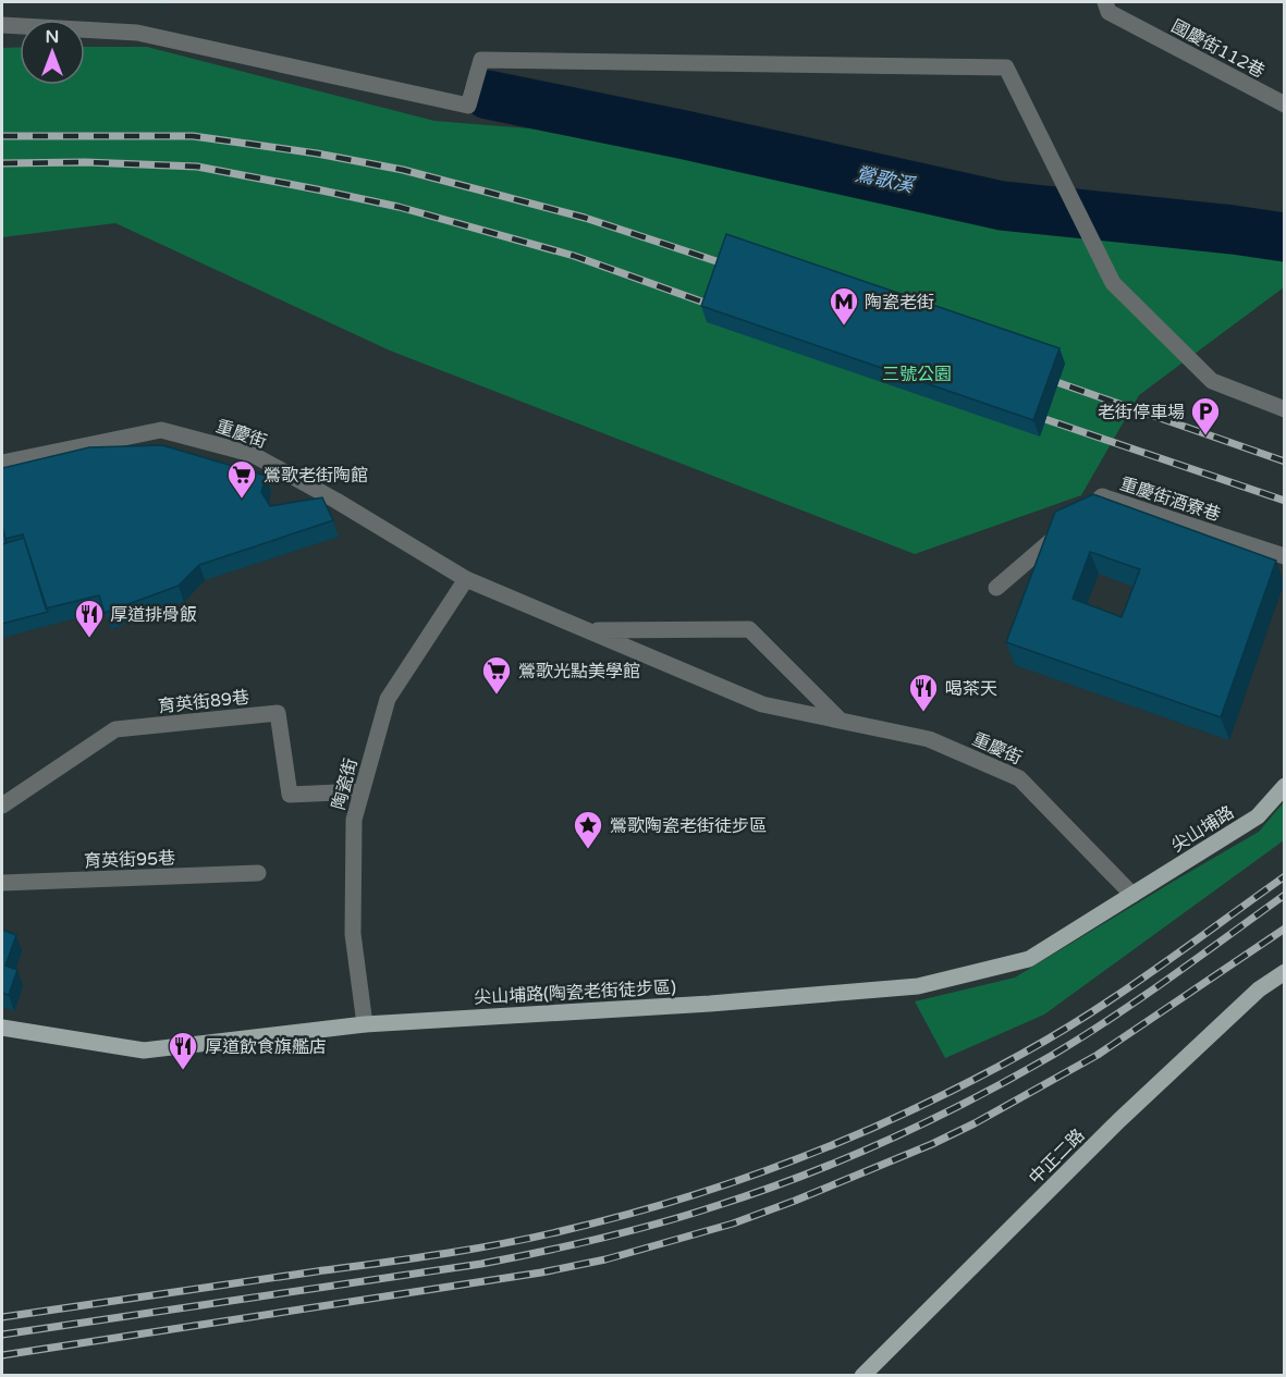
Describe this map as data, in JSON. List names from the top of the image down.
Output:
{
  "streets": {
    "main road": ["尖山埔路", "尖山埔路(陶瓷老街徒步區)", "中正二路"],
    "street": [
      "國慶街112巷",
      "重慶街",
      "重慶街酒寮巷",
      "育英街89巷",
      "陶瓷街",
      "育英街95巷"
    ]
  },
  "crossings": [
    ["重慶街", "陶瓷街"],
    ["重慶街", "尖山埔路"],
    ["重慶街", "尖山埔路(陶瓷老街徒步區)"],
    ["育英街89巷", "陶瓷街"],
    ["陶瓷街", "尖山埔路(陶瓷老街徒步區)"],
    ["尖山埔路", "尖山埔路(陶瓷老街徒步區)"]
  ],
  "water": ["鶯歌溪"],
  "parks": ["三號公園"],
  "places": {
    "metro station": ["陶瓷老街"],
    "parking": ["老街停車場"],
    "supermarket": ["鶯歌老街陶館", "鶯歌光點美學館"],
    "restaurant": ["厚道排骨飯", "喝茶天", "厚道飲食旗艦店"],
    "place": ["鶯歌陶瓷老街徒步區"]
  },
  "north": "top"
}
